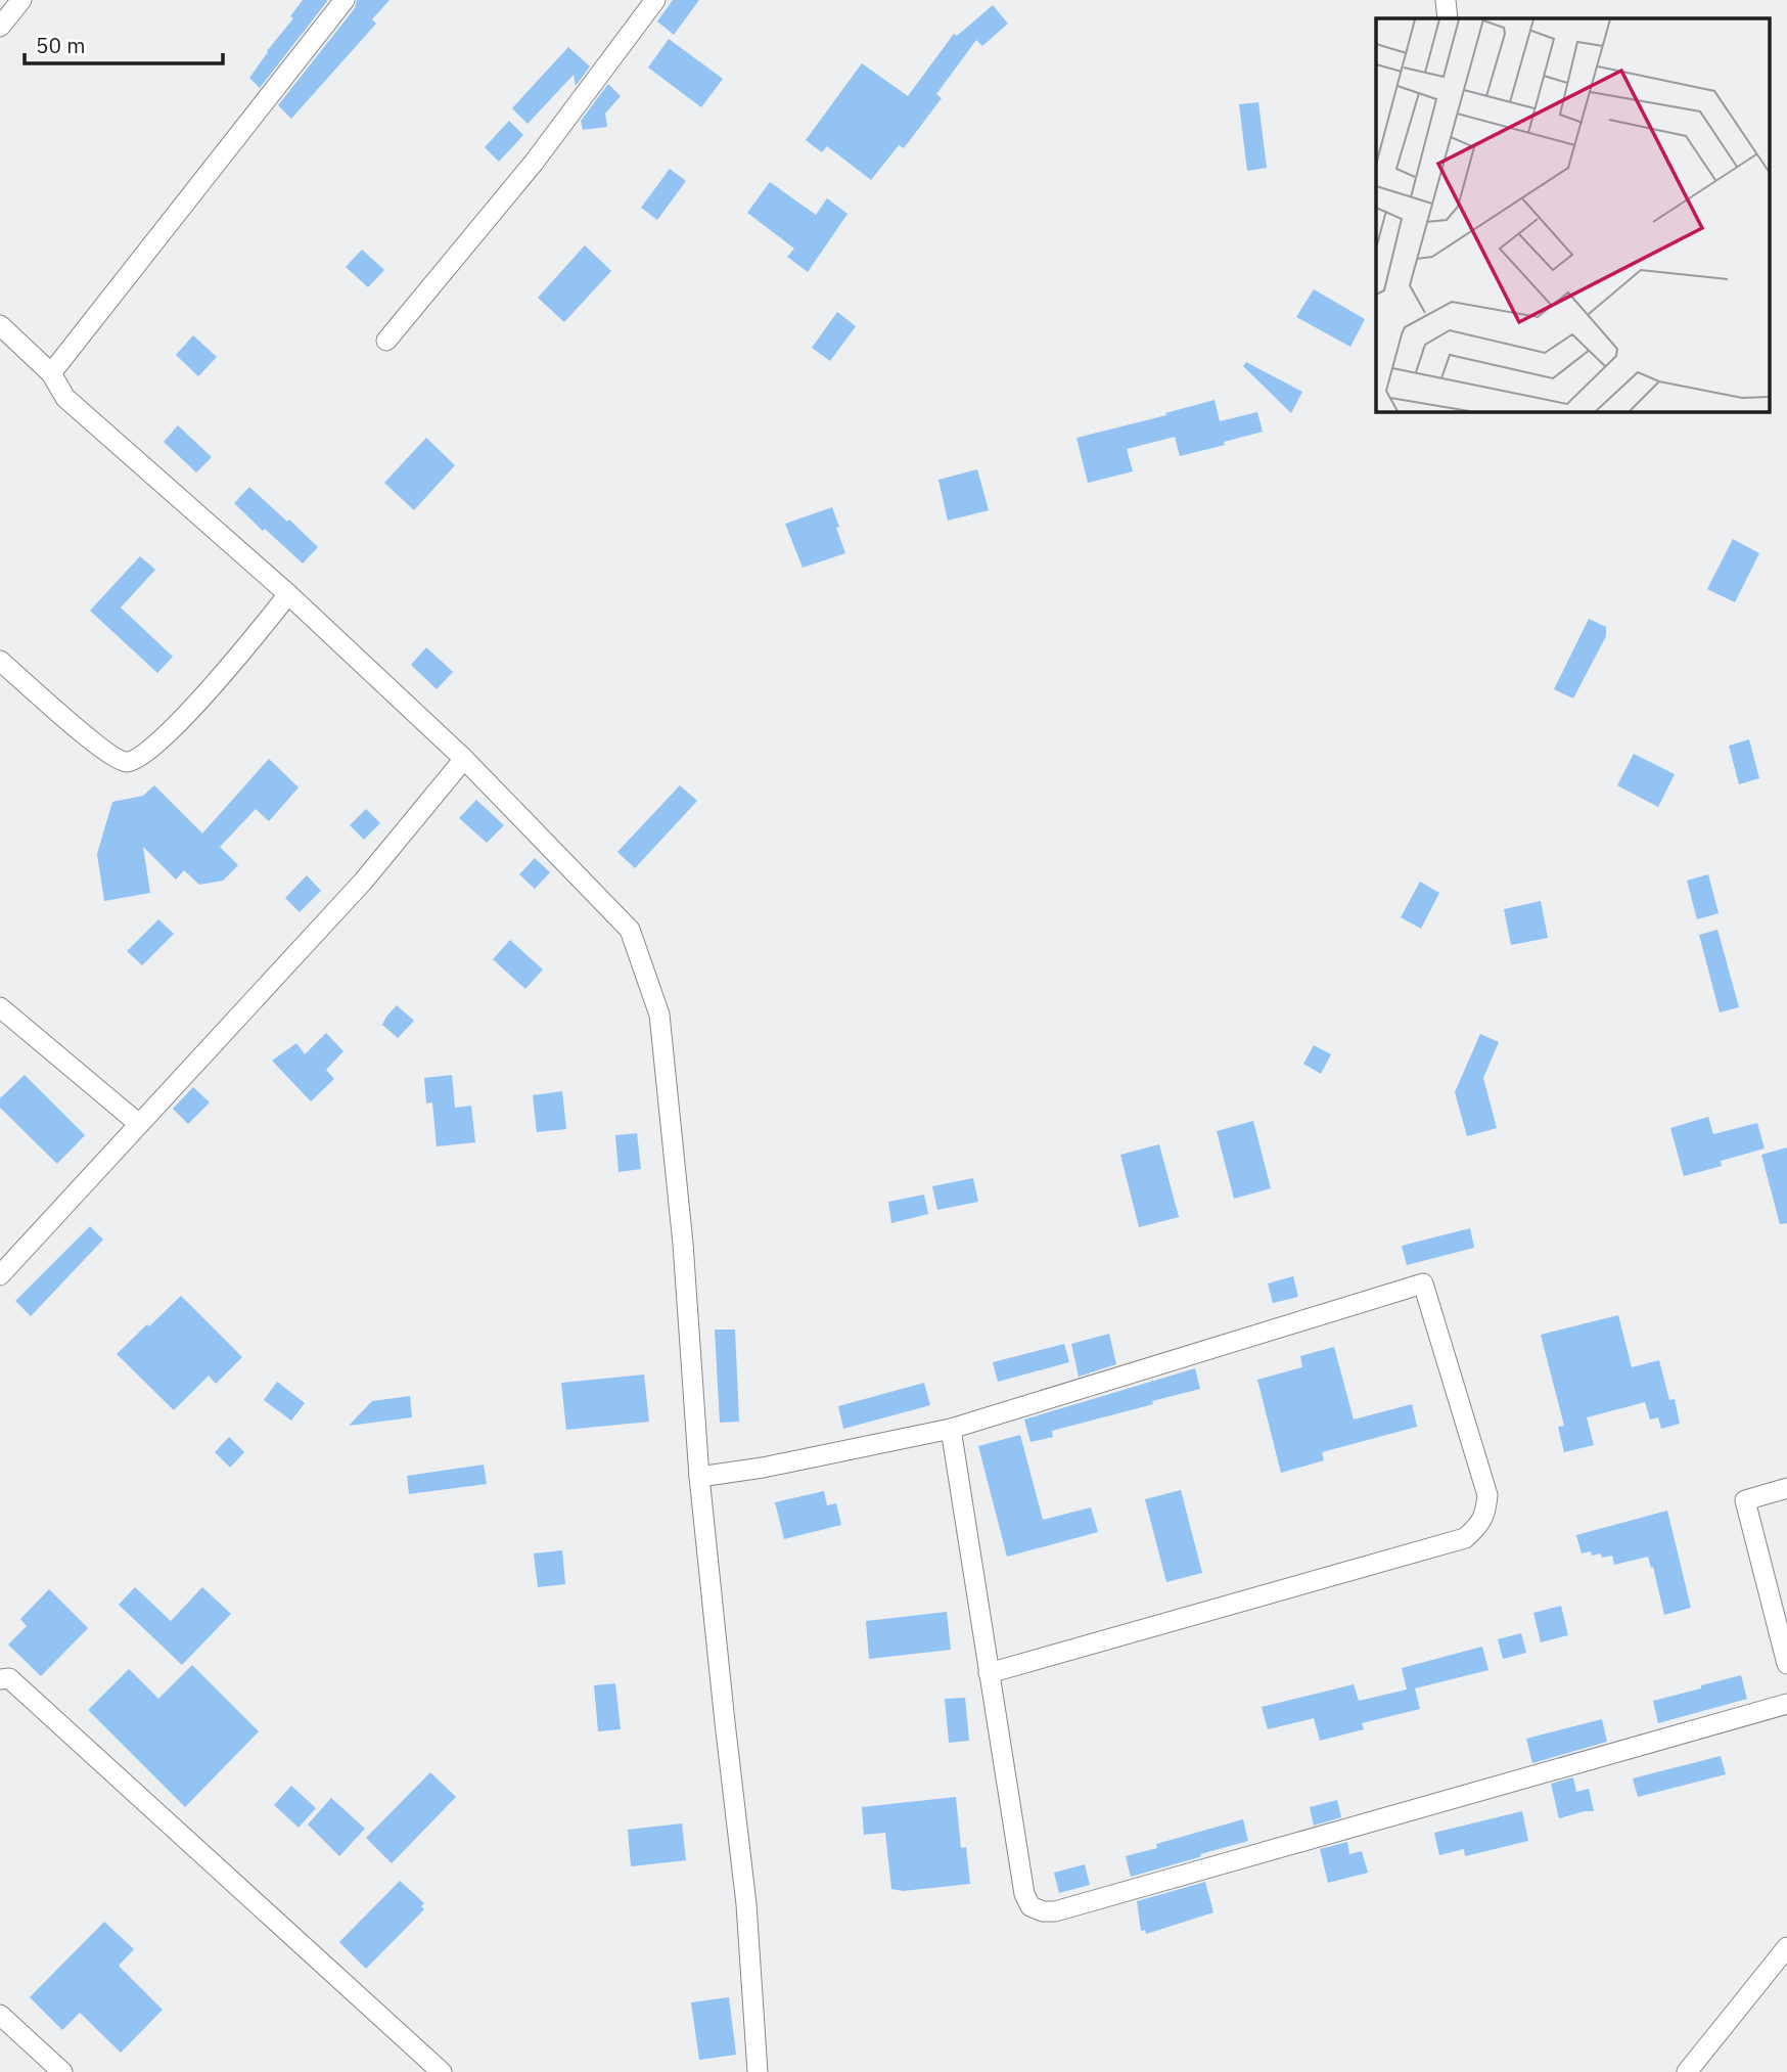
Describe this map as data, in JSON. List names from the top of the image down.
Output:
{
  "scale_bar": "50 m"
}
